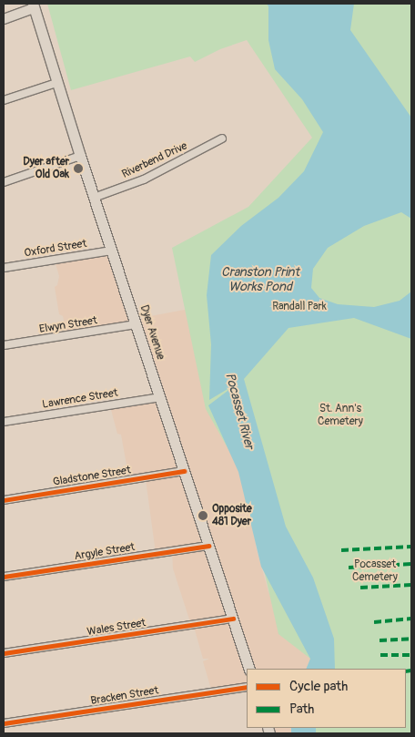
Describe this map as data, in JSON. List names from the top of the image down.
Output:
{
  "streets": {
    "main road": ["Dyer Avenue"],
    "street": [
      "Riverbend Drive",
      "Oxford Street",
      "Elwyn Street",
      "Lawrence Street",
      "Gladstone Street",
      "Argyle Street",
      "Wales Street",
      "Bracken Street"
    ]
  },
  "crossings": [
    ["Riverbend Drive", "Dyer Avenue"],
    ["Oxford Street", "Dyer Avenue"],
    ["Elwyn Street", "Dyer Avenue"],
    ["Dyer Avenue", "Lawrence Street"],
    ["Dyer Avenue", "Gladstone Street"],
    ["Dyer Avenue", "Argyle Street"],
    ["Dyer Avenue", "Wales Street"]
  ],
  "water": ["Cranston Print Works Pond", "Pocasset River"],
  "parks": ["Randall Park", "St. Ann's Cemetery", "Pocasset Cemetery"],
  "places": ["Dyer after Old Oak", "Opposite 481 Dyer"],
  "legend": ["Cycle path", "Path"]
}
